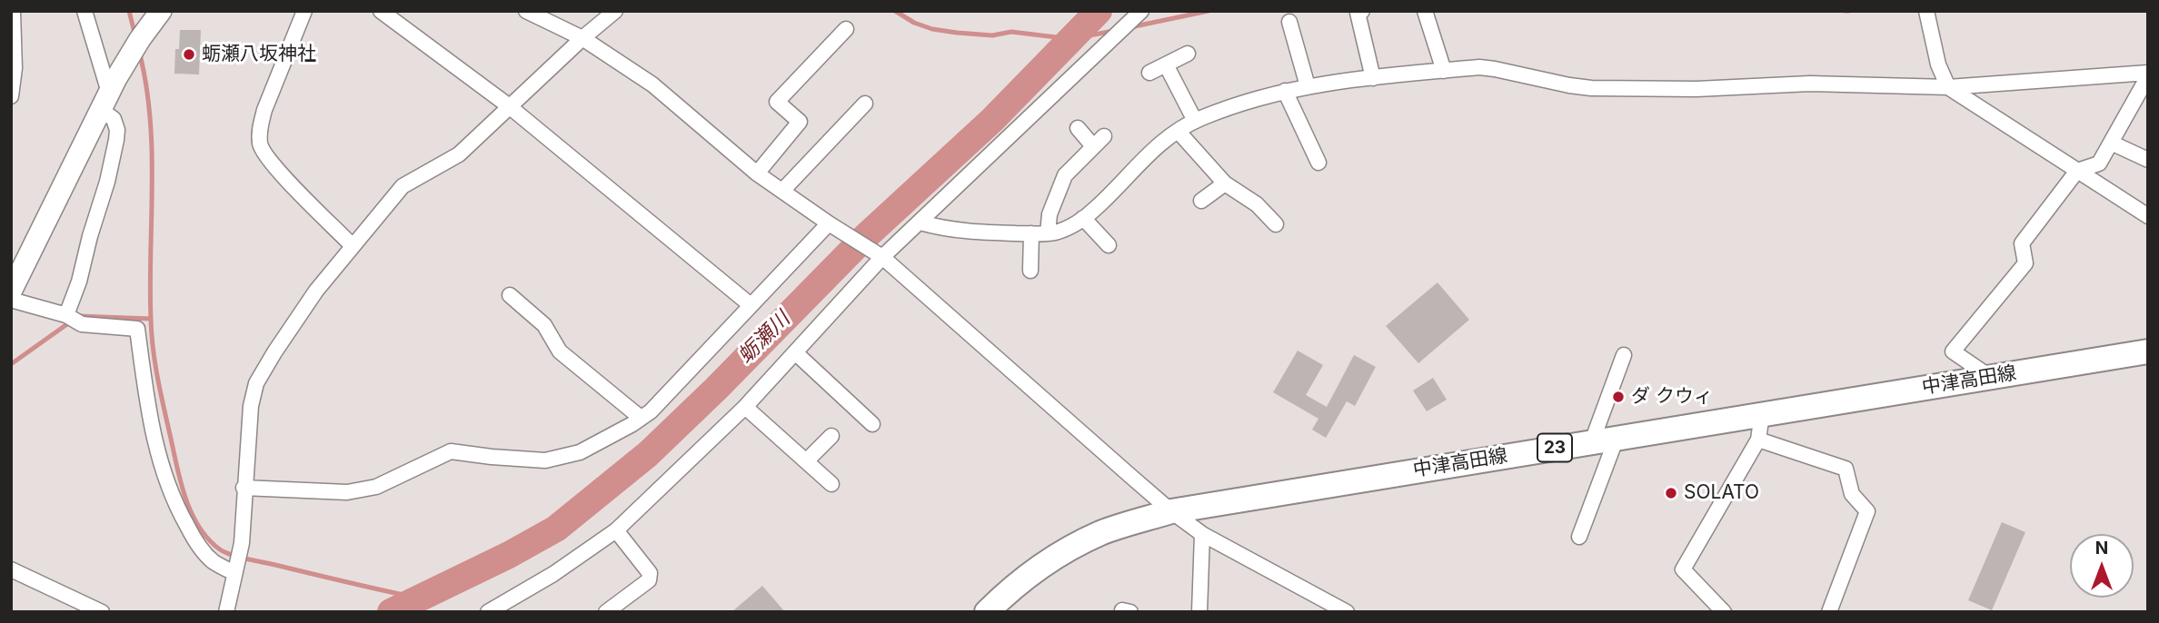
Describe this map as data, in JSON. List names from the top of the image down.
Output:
{
  "streets": {
    "main road": ["中津高田線", "23"]
  },
  "water": ["蛎瀬川"],
  "places": ["蛎瀬八坂神社", "ダ クウィ", "SOLATO"],
  "north": "top"
}
